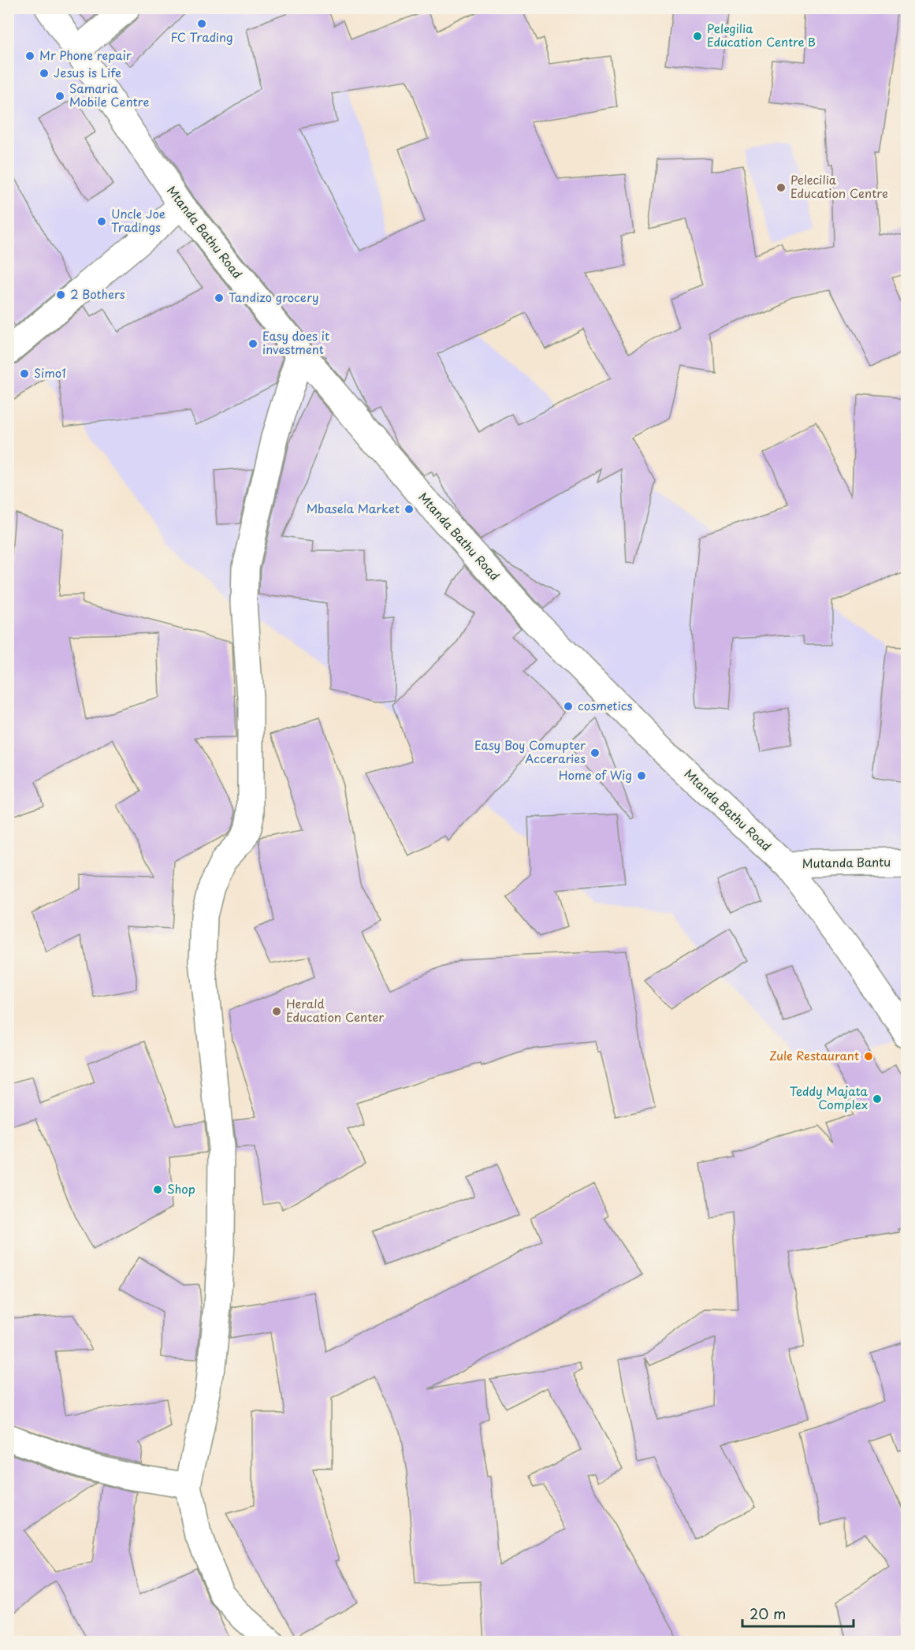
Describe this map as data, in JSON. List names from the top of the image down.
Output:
{
  "streets": {
    "street": ["Mtanda Bathu Road", "Mutanda Bantu"]
  },
  "crossings": [
    ["Mtanda Bathu Road", "Mutanda Bantu"]
  ],
  "places": [
    "FC Trading",
    "Pelegilia Education Centre B",
    "Mr Phone repair",
    "Jesus is Life",
    "Samaria Mobile Centre",
    "Pelecilia Education Centre",
    "Uncle Joe Tradings",
    "2 Bothers",
    "Tandizo grocery",
    "Easy does it investment",
    "Simo1",
    "Mbasela Market",
    "cosmetics",
    "Easy Boy Comupter Acceraries",
    "Home of Wig",
    "Herald Education Center",
    "Zule Restaurant",
    "Teddy Majata Complex",
    "Shop"
  ],
  "scale_bar": "20 m"
}
